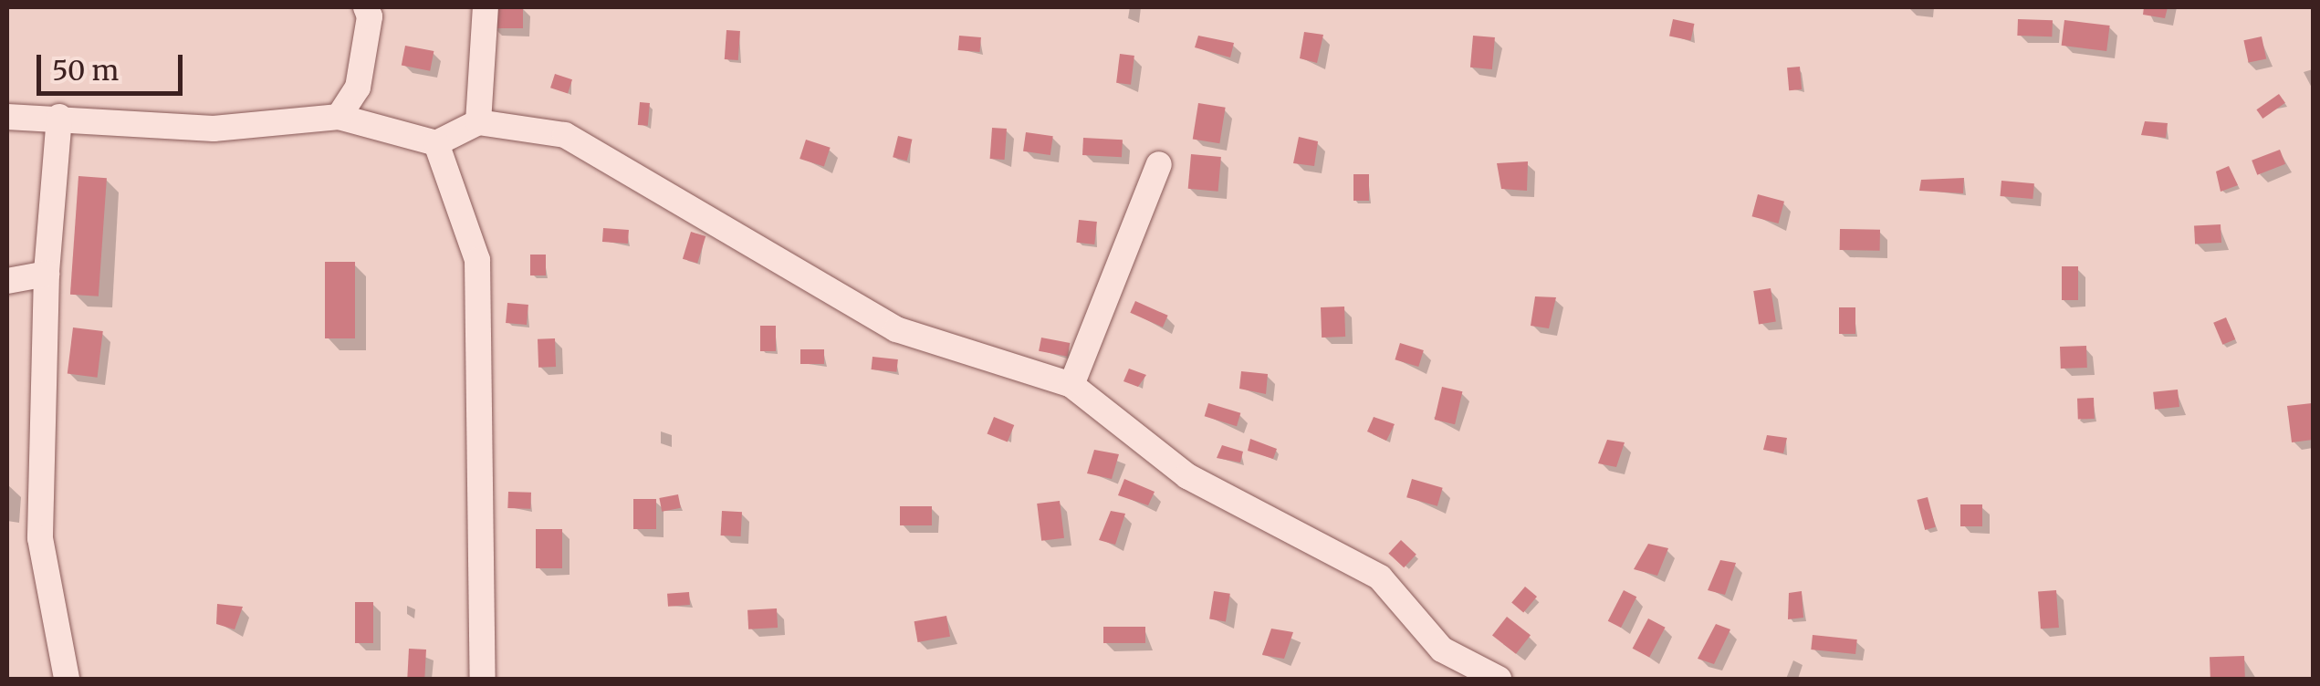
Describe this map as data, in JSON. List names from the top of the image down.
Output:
{
  "scale_bar": "50 m"
}
